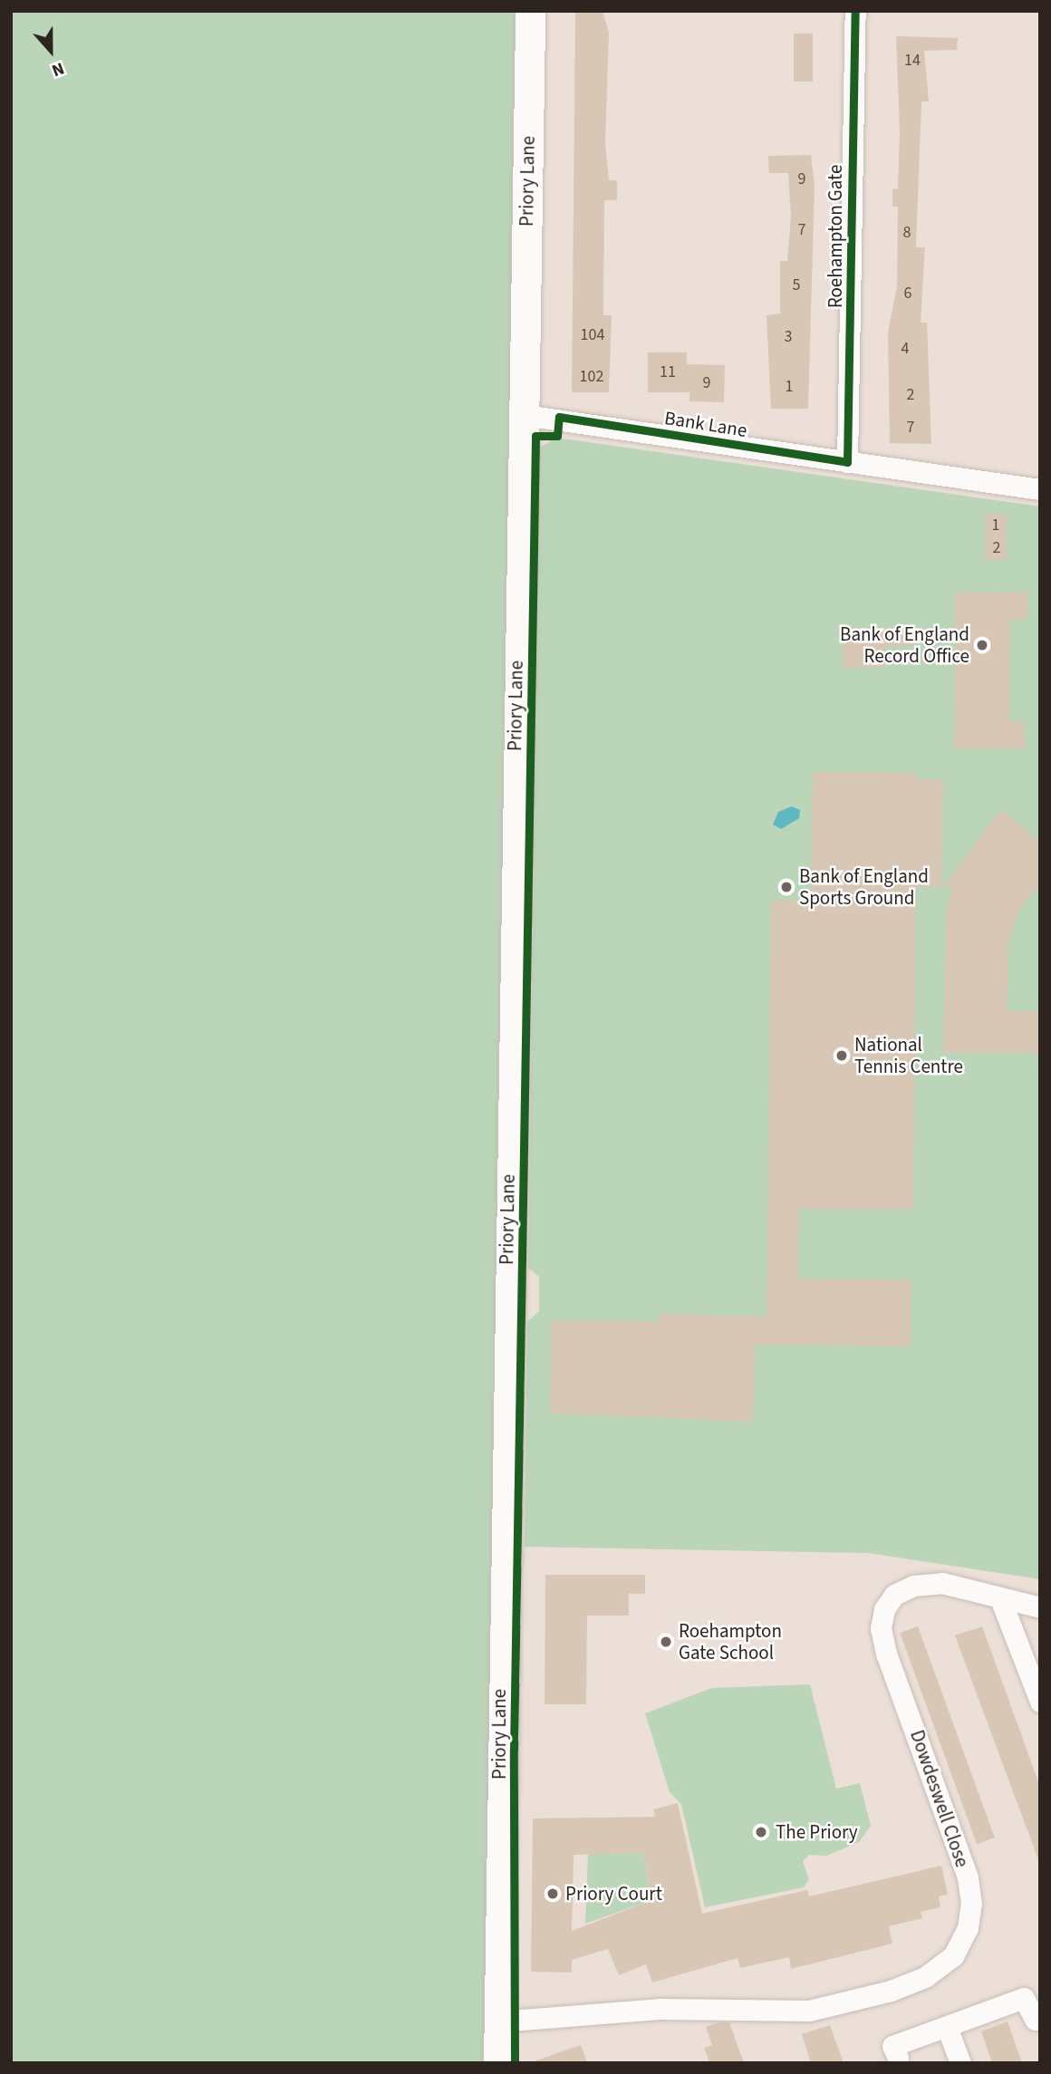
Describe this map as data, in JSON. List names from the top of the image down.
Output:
{
  "streets": {
    "street": [
      "Priory Lane",
      "Roehampton Gate",
      "Bank Lane",
      "Dowdeswell Close"
    ]
  },
  "crossings": [
    ["Priory Lane", "Bank Lane"],
    ["Priory Lane", "Dowdeswell Close"],
    ["Roehampton Gate", "Bank Lane"]
  ],
  "places": [
    "Bank of England Record Office",
    "Bank of England Sports Ground",
    "National Tennis Centre",
    "Roehampton Gate School",
    "The Priory",
    "Priory Court"
  ],
  "house_numbers": [
    "14",
    "9",
    "7",
    "8",
    "5",
    "6",
    "104",
    "3",
    "4",
    "11",
    "102",
    "9",
    "1",
    "2",
    "7",
    "1",
    "2"
  ],
  "north": "bottom"
}
